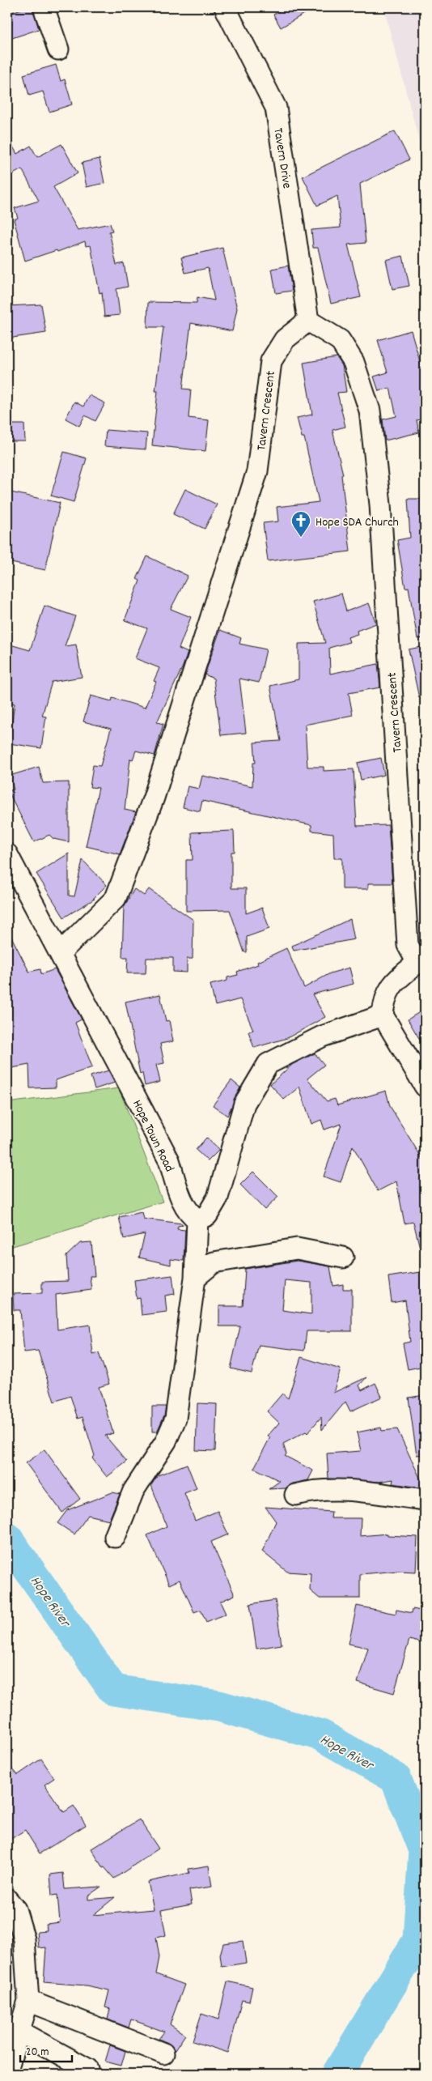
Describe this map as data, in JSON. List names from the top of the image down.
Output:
{
  "streets": {
    "street": ["Tavern Drive", "Tavern Crescent", "Hope Town Road"]
  },
  "crossings": [
    ["Tavern Drive", "Tavern Crescent"],
    ["Tavern Crescent", "Hope Town Road"]
  ],
  "water": ["Hope River"],
  "places": {
    "church": ["Hope SDA Church"]
  },
  "scale_bar": "20 m"
}
